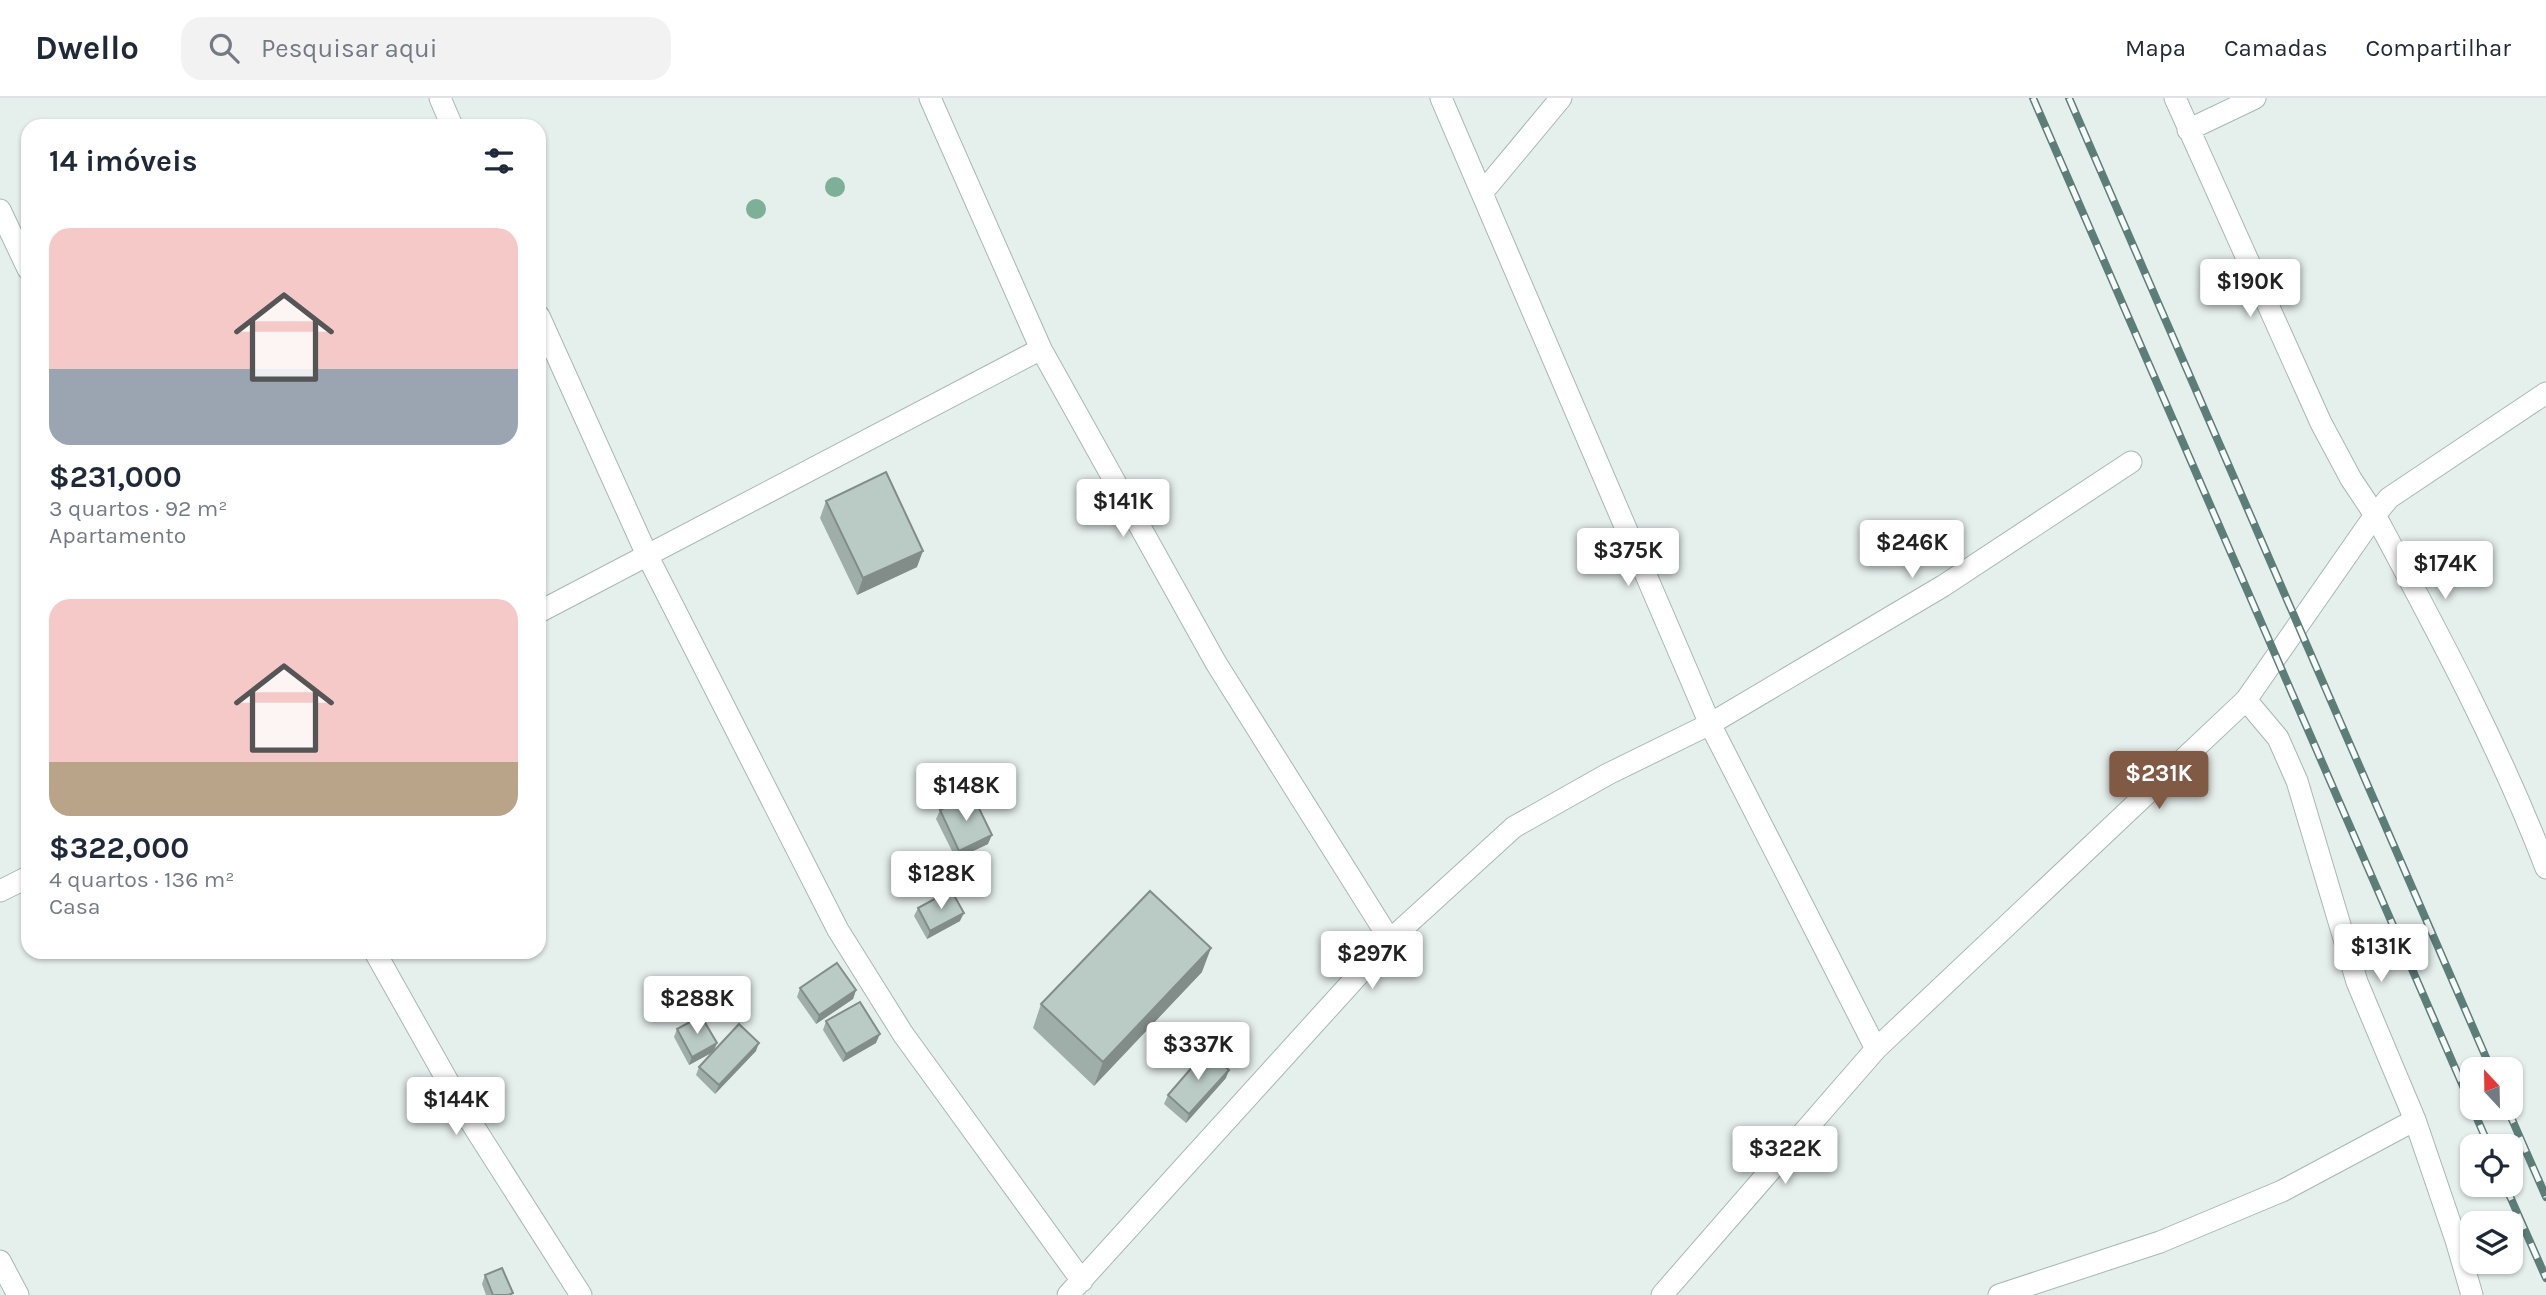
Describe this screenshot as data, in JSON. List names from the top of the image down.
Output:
{
  "north": "top",
  "page": {
    "header": "Dwello",
    "search": "Pesquisar aqui",
    "nav": ["Mapa", "Camadas", "Compartilhar"],
    "heading": "14 imóveis",
    "list": [
      {
        "name": "$231,000",
        "note": "3 quartos · 92 m² · Apartamento"
      },
      {
        "name": "$322,000",
        "note": "4 quartos · 136 m² · Casa"
      }
    ],
    "price": [
      "$190K",
      "$141K",
      "$246K",
      "$375K",
      "$174K",
      "$231K",
      "$148K",
      "$128K",
      "$131K",
      "$297K",
      "$288K",
      "$337K",
      "$144K",
      "$322K"
    ]
  }
}
